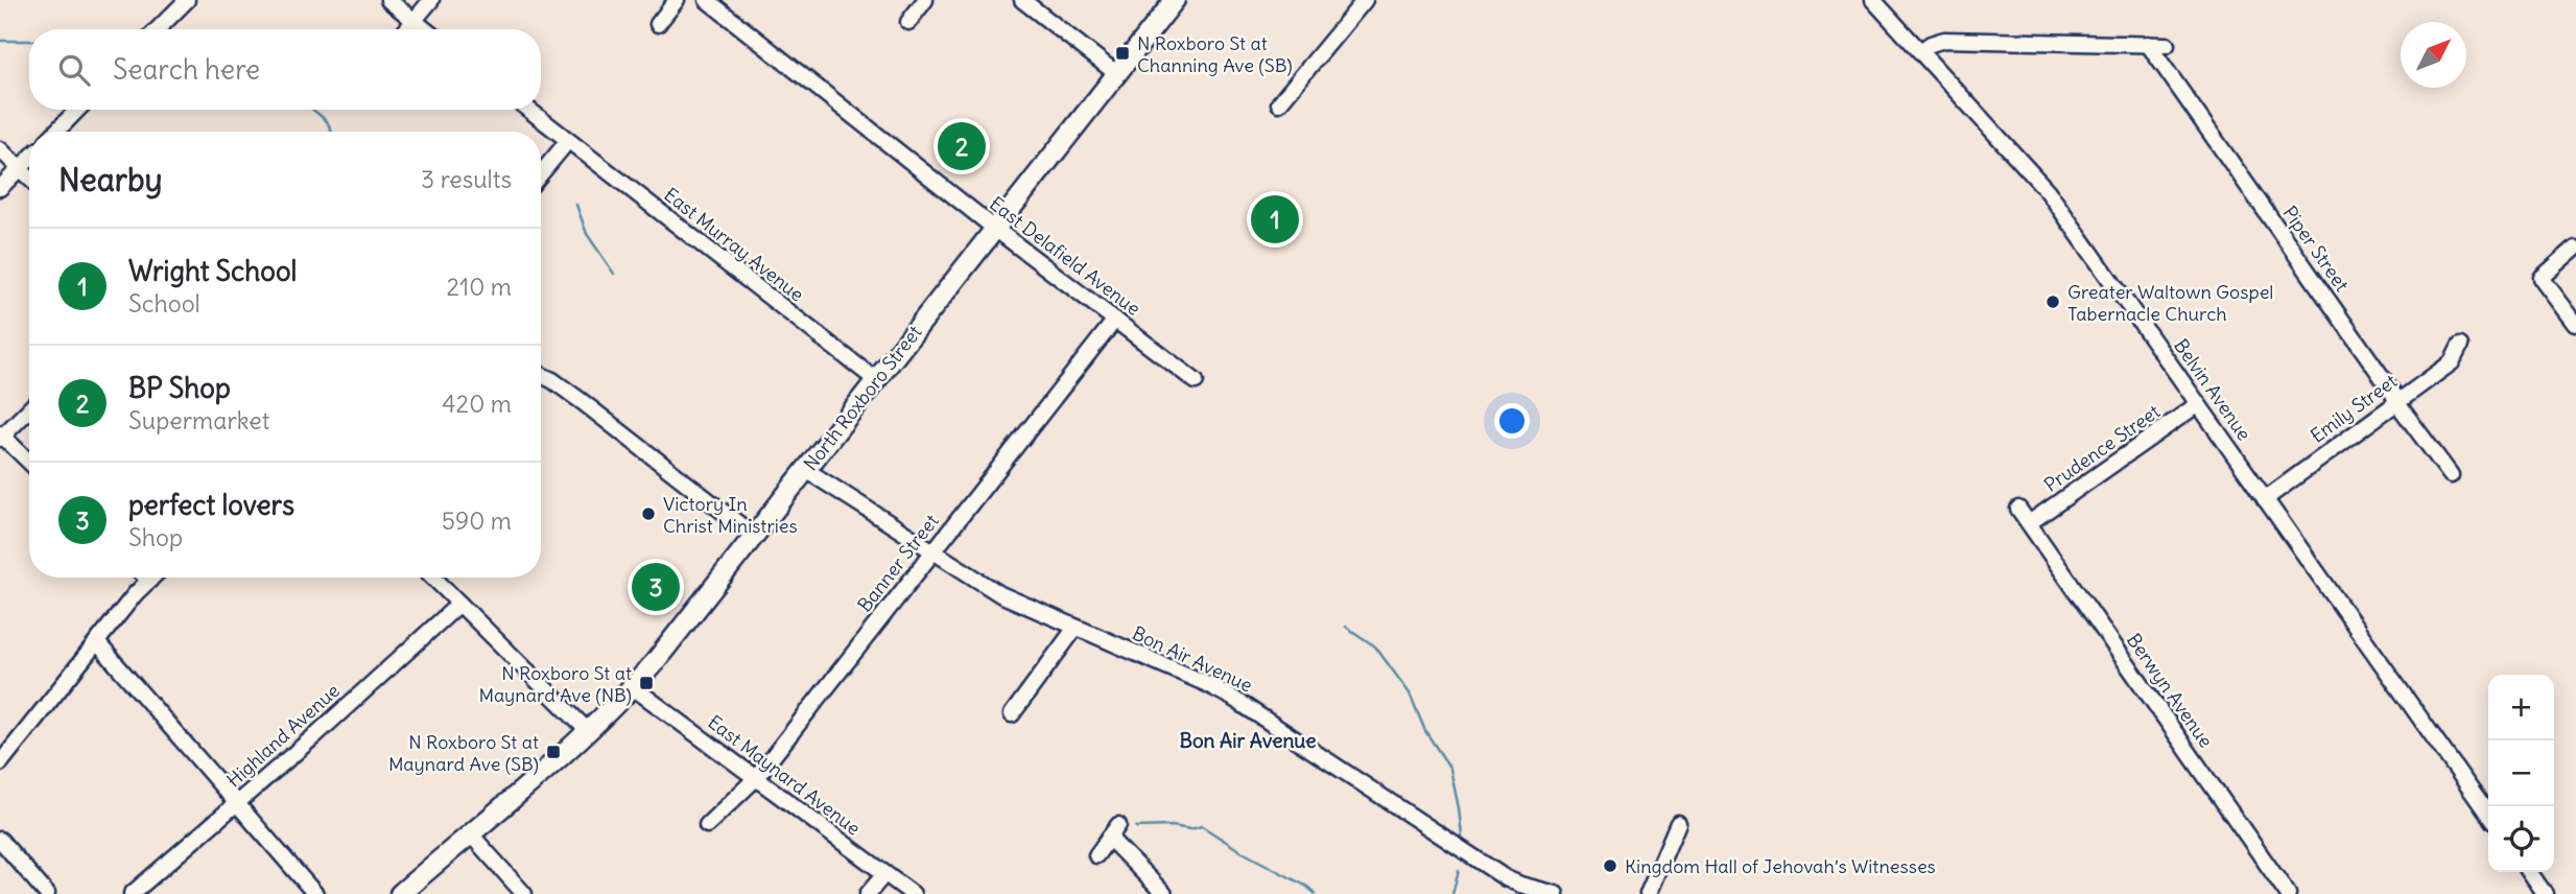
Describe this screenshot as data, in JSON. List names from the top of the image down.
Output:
{
  "streets": {
    "main road": ["North Roxboro Street"],
    "street": [
      "East Murray Avenue",
      "Piper Street",
      "East Delafield Avenue",
      "Belvin Avenue",
      "Emily Street",
      "Prudence Street",
      "Banner Street",
      "Bon Air Avenue",
      "Berwyn Avenue",
      "Highland Avenue",
      "East Maynard Avenue"
    ]
  },
  "crossings": [
    ["East Murray Avenue", "North Roxboro Street"],
    ["Piper Street", "Emily Street"],
    ["East Delafield Avenue", "North Roxboro Street"],
    ["East Delafield Avenue", "Banner Street"],
    ["Belvin Avenue", "Emily Street"],
    ["Belvin Avenue", "Prudence Street"],
    ["North Roxboro Street", "Bon Air Avenue"],
    ["North Roxboro Street", "East Maynard Avenue"],
    ["Prudence Street", "Berwyn Avenue"],
    ["Banner Street", "Bon Air Avenue"],
    ["Banner Street", "East Maynard Avenue"]
  ],
  "districts": ["Bon Air Avenue"],
  "places": {
    "transit": ["N Roxboro St at Channing Ave (SB)", "N Roxboro St at Maynard Ave (NB)", "N Roxboro St at Maynard Ave (SB)"],
    "other": ["Greater Waltown Gospel Tabernacle Church", "Victory In Christ Ministries", "Kingdom Hall of Jehovah’s Witnesses"]
  },
  "north": "top right",
  "page": {
    "search": "Search here",
    "pins": ["2", "1", "3"],
    "heading": ["Nearby", "3 results"],
    "list": [
      {
        "mark": "1",
        "name": "Wright School",
        "note": "School",
        "value": "210 m"
      },
      {
        "mark": "2",
        "name": "BP Shop",
        "note": "Supermarket",
        "value": "420 m"
      },
      {
        "mark": "3",
        "name": "perfect lovers",
        "note": "Shop",
        "value": "590 m"
      }
    ],
    "map_buttons": ["+", "−"]
  }
}
